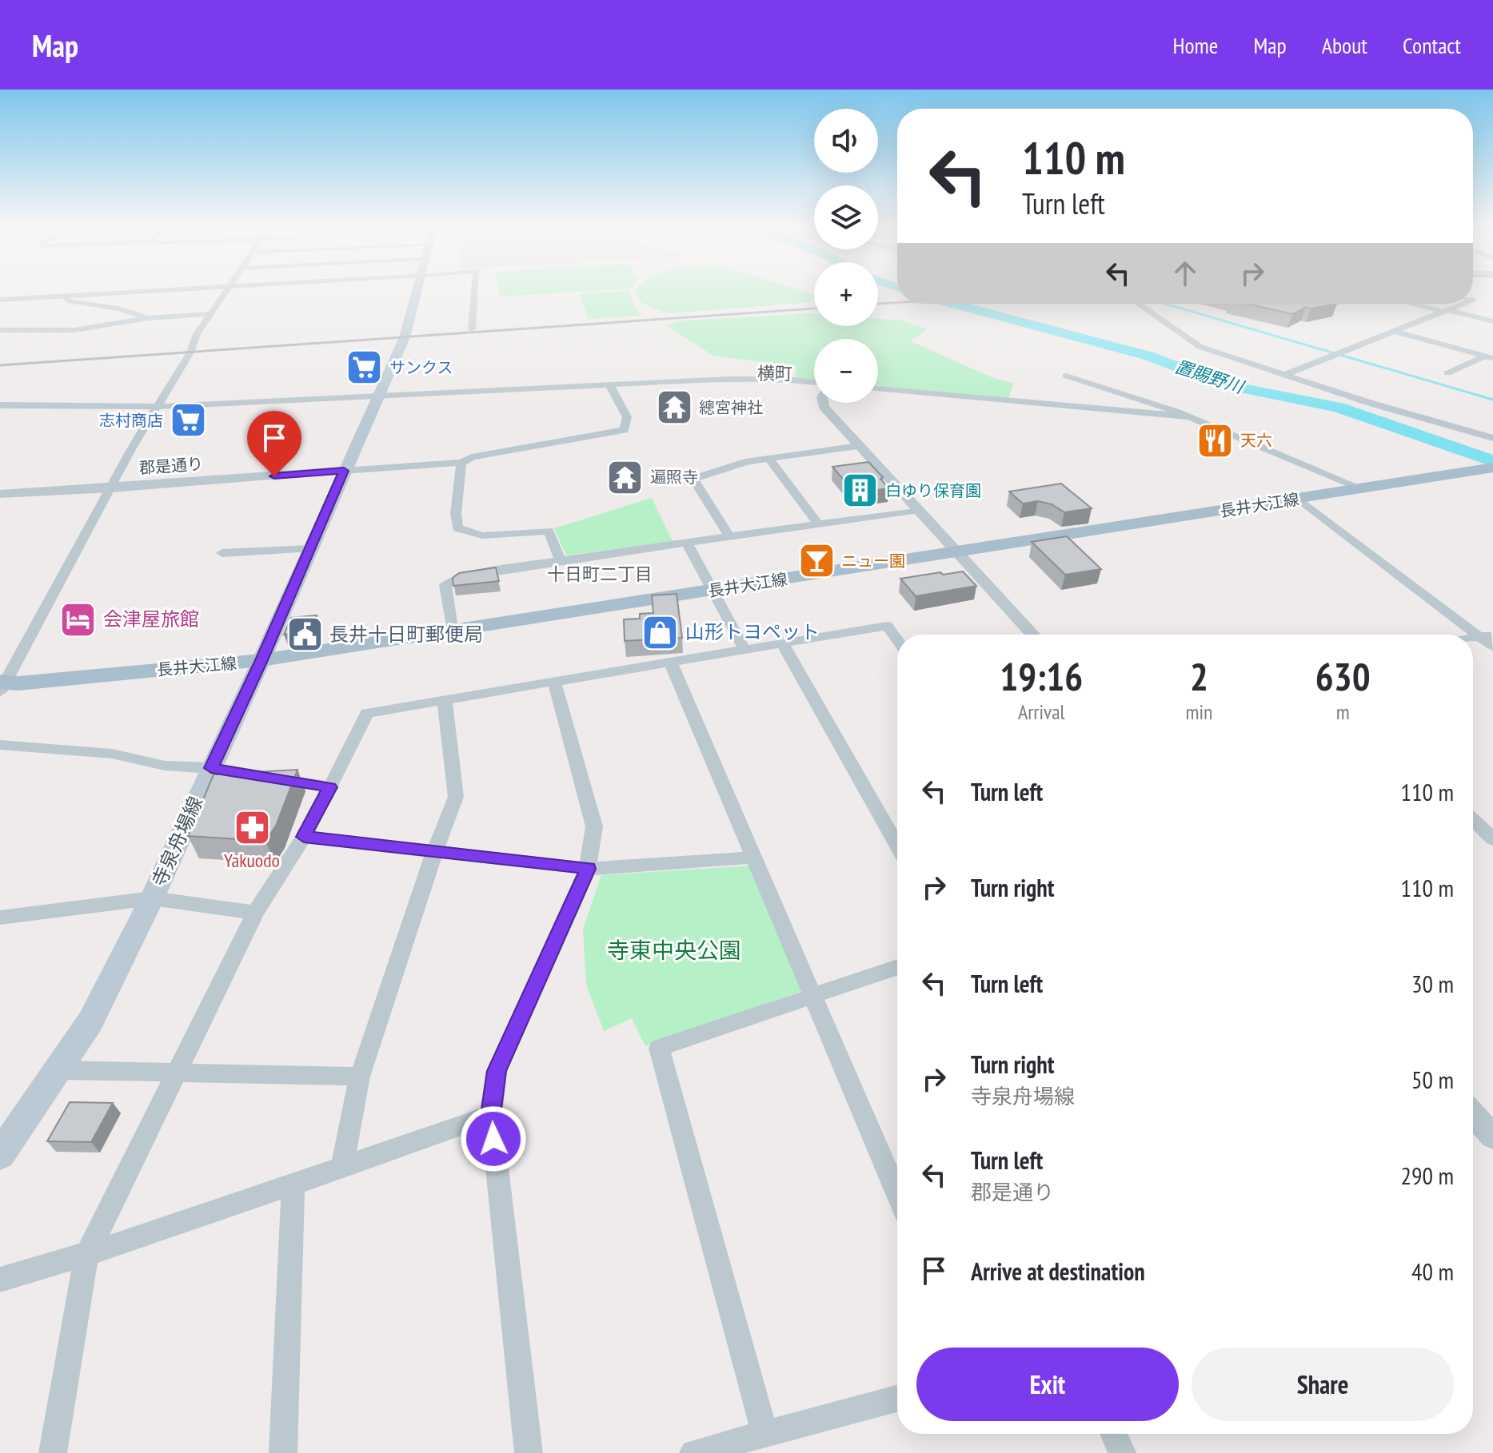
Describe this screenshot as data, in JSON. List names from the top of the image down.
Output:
{
  "streets": {
    "main road": ["長井大江線", "寺泉舟場線"],
    "street": ["郡是通り"]
  },
  "crossings": [
    ["郡是通り", "寺泉舟場線"],
    ["長井大江線", "寺泉舟場線"]
  ],
  "districts": ["横町", "十日町二丁目"],
  "water": ["置賜野川"],
  "parks": ["寺東中央公園"],
  "places": {
    "supermarket": ["サンクス", "志村商店"],
    "temple": ["總宮神社", "遍照寺"],
    "restaurant": ["天六"],
    "building": ["白ゆり保育園"],
    "bar": ["ニュー園"],
    "hotel": ["会津屋旅館"],
    "shop": ["山形トヨペット"],
    "public building": ["長井十日町郵便局"],
    "pharmacy": ["Yakuodo"]
  },
  "page": {
    "header": "Map",
    "nav": [
      "Home",
      "Map",
      "About",
      "Contact"
    ],
    "map_buttons": ["+", "−"],
    "turn": ["110 m", "Turn left"],
    "eta": [
      "19:16",
      "Arrival",
      "2",
      "min",
      "630",
      "m"
    ],
    "list": [
      {
        "name": "Turn left",
        "value": "110 m"
      },
      {
        "name": "Turn right",
        "value": "110 m"
      },
      {
        "name": "Turn left",
        "value": "30 m"
      },
      {
        "name": "Turn right",
        "note": "寺泉舟場線",
        "value": "50 m"
      },
      {
        "name": "Turn left",
        "note": "郡是通り",
        "value": "290 m"
      },
      {
        "name": "Arrive at destination",
        "value": "40 m"
      }
    ],
    "buttons": ["Exit", "Share"]
  }
}
